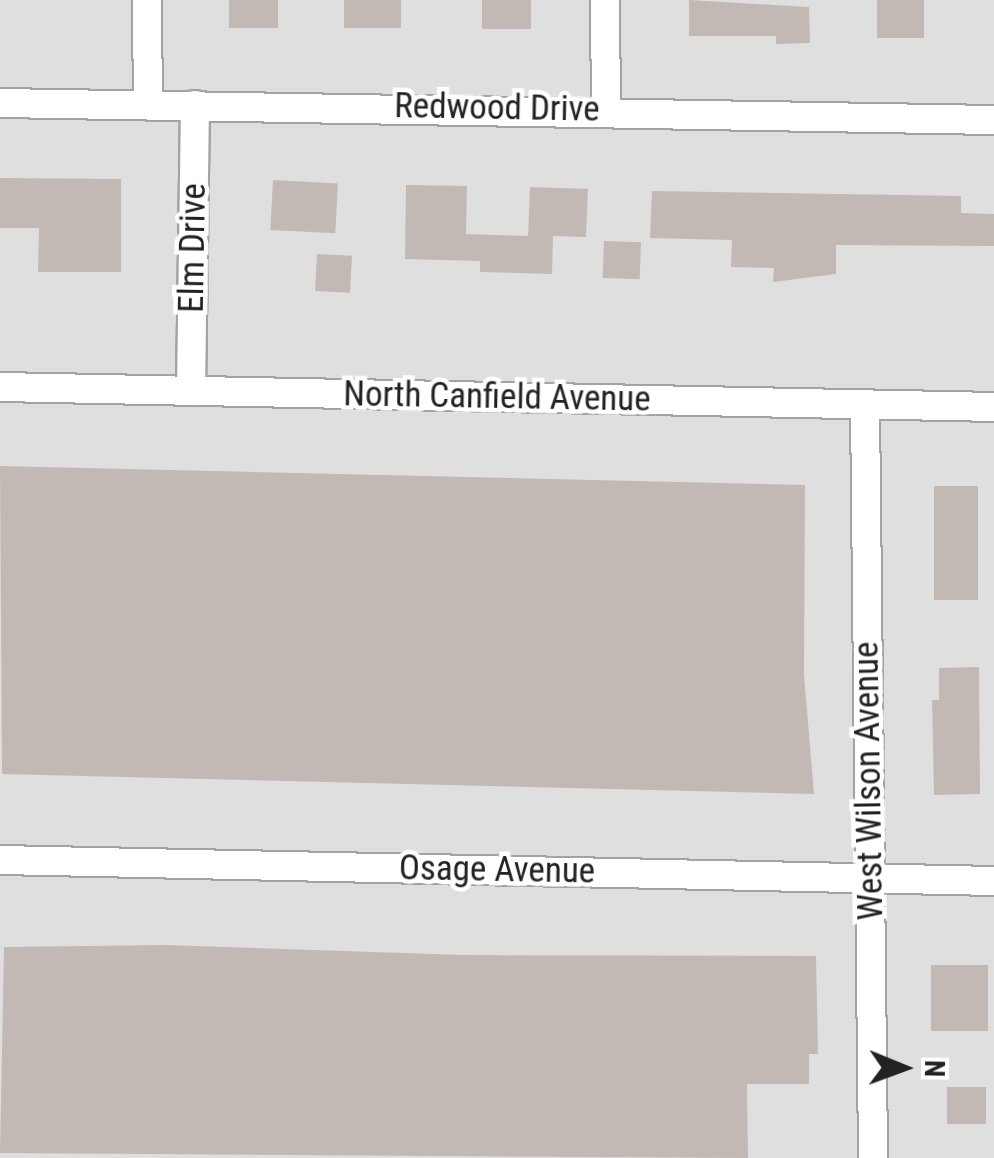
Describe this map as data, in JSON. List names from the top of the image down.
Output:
{
  "streets": {
    "street": [
      "Redwood Drive",
      "Elm Drive",
      "North Canfield Avenue",
      "West Wilson Avenue",
      "Osage Avenue"
    ]
  },
  "crossings": [
    ["Redwood Drive", "Elm Drive"],
    ["Elm Drive", "North Canfield Avenue"],
    ["North Canfield Avenue", "West Wilson Avenue"],
    ["West Wilson Avenue", "Osage Avenue"]
  ],
  "north": "right"
}
